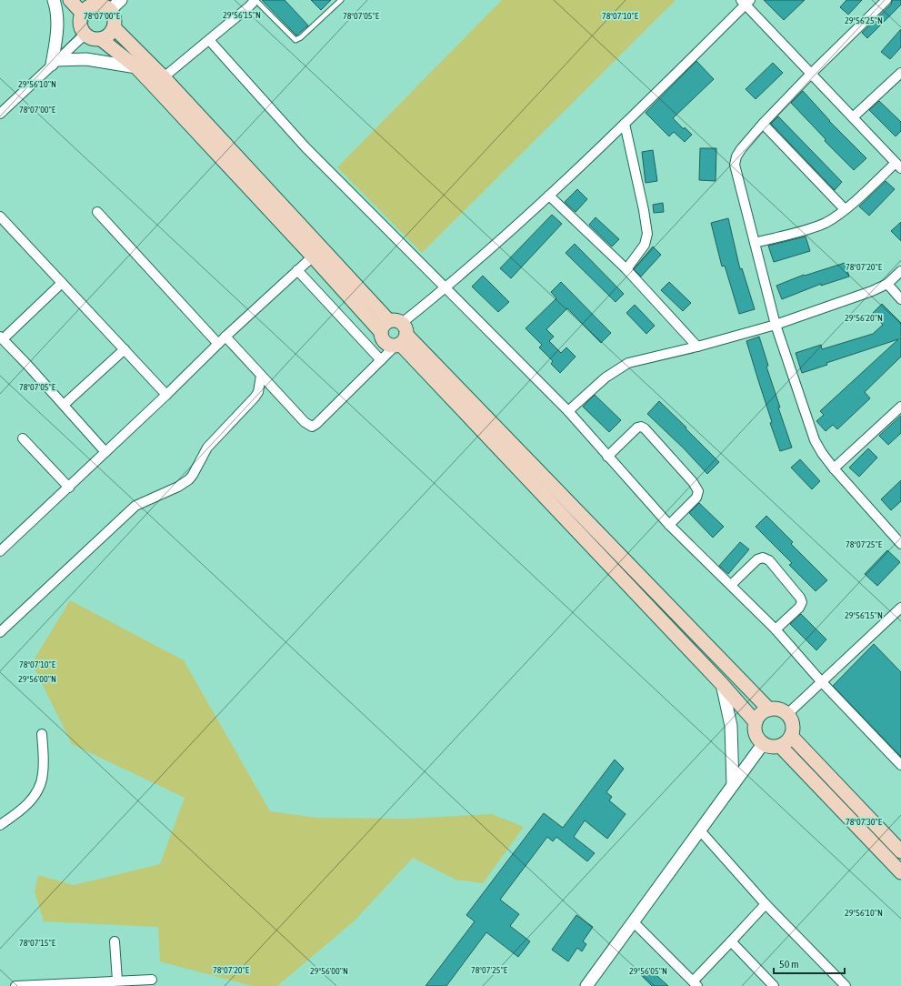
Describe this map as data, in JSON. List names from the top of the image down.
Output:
{
  "scale_bar": "50 m",
  "coordinates": [
    "29°56'15\"N",
    "78°07'00\"E",
    "78°07'10\"E",
    "78°07'05\"E",
    "29°56'25\"N",
    "29°56'10\"N",
    "78°07'20\"E",
    "29°56'20\"N",
    "78°07'25\"E",
    "29°56'00\"N",
    "78°07'30\"E",
    "78°07'15\"E",
    "29°56'05\"N"
  ]
}
